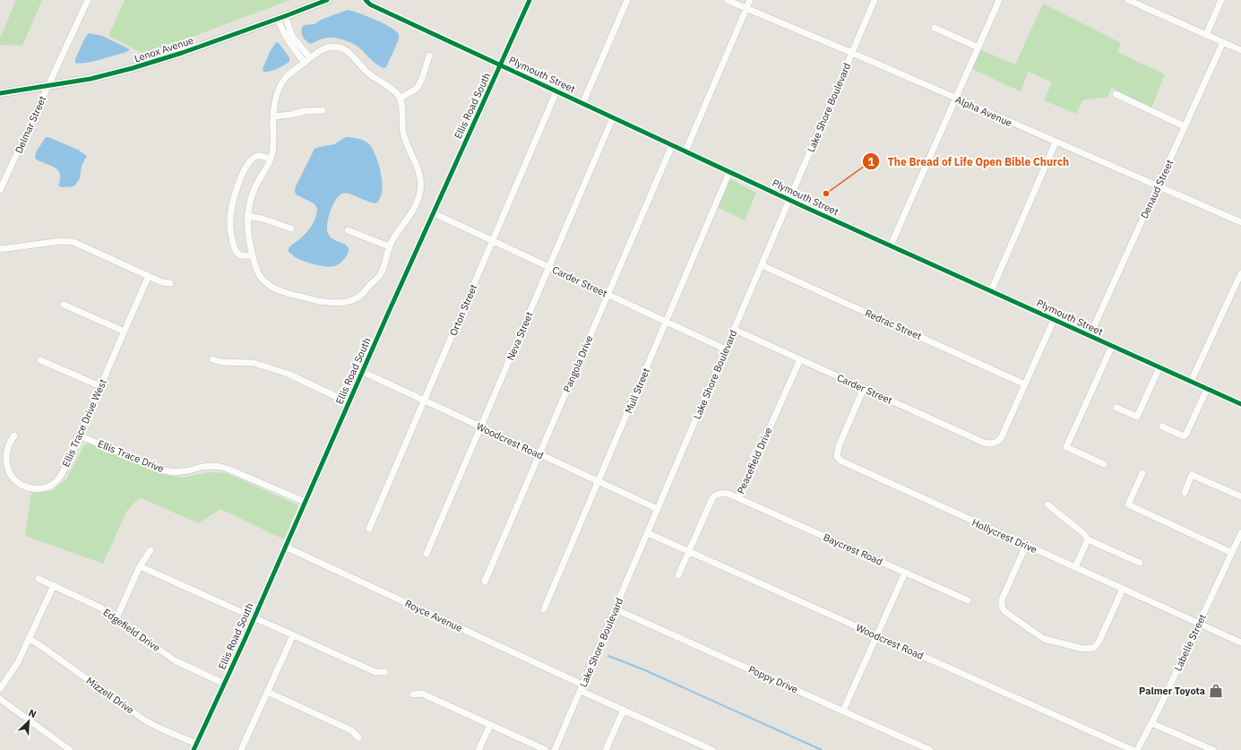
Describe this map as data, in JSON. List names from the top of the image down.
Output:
{
  "streets": {
    "main road": ["Lenox Avenue"],
    "street": [
      "Plymouth Street",
      "Ellis Road South",
      "Lake Shore Boulevard",
      "Alpha Avenue",
      "Delmar Street",
      "Denaud Street",
      "Carder Street",
      "Orton Street",
      "Redrac Street",
      "Neva Street",
      "Pangola Drive",
      "Mull Street",
      "Ellis Trace Drive West",
      "Woodcrest Road",
      "Ellis Trace Drive",
      "Peacefield Drive",
      "Hollycrest Drive",
      "Baycrest Road",
      "Royce Avenue",
      "Edgefield Drive",
      "Labelle Street",
      "Poppy Drive",
      "Mizzell Drive"
    ]
  },
  "crossings": [
    ["Lenox Avenue", "Delmar Street"],
    ["Plymouth Street", "Ellis Road South"],
    ["Plymouth Street", "Lake Shore Boulevard"],
    ["Plymouth Street", "Denaud Street"],
    ["Plymouth Street", "Orton Street"],
    ["Plymouth Street", "Neva Street"],
    ["Plymouth Street", "Pangola Drive"],
    ["Plymouth Street", "Mull Street"],
    ["Ellis Road South", "Carder Street"],
    ["Ellis Road South", "Woodcrest Road"],
    ["Ellis Road South", "Ellis Trace Drive"],
    ["Ellis Road South", "Royce Avenue"],
    ["Ellis Road South", "Edgefield Drive"],
    ["Ellis Road South", "Mizzell Drive"],
    ["Lake Shore Boulevard", "Alpha Avenue"],
    ["Lake Shore Boulevard", "Carder Street"],
    ["Lake Shore Boulevard", "Redrac Street"],
    ["Lake Shore Boulevard", "Woodcrest Road"],
    ["Lake Shore Boulevard", "Royce Avenue"],
    ["Lake Shore Boulevard", "Poppy Drive"],
    ["Alpha Avenue", "Denaud Street"],
    ["Carder Street", "Orton Street"],
    ["Carder Street", "Redrac Street"],
    ["Carder Street", "Neva Street"],
    ["Carder Street", "Pangola Drive"],
    ["Carder Street", "Mull Street"],
    ["Carder Street", "Peacefield Drive"],
    ["Carder Street", "Hollycrest Drive"],
    ["Orton Street", "Woodcrest Road"],
    ["Neva Street", "Woodcrest Road"],
    ["Pangola Drive", "Woodcrest Road"],
    ["Mull Street", "Woodcrest Road"],
    ["Ellis Trace Drive West", "Ellis Trace Drive"],
    ["Woodcrest Road", "Peacefield Drive"],
    ["Peacefield Drive", "Baycrest Road"],
    ["Hollycrest Drive", "Labelle Street"]
  ],
  "places": {
    "other": ["The Bread of Life Open Bible Church"],
    "shop": ["Palmer Toyota"]
  },
  "north": "top right"
}
